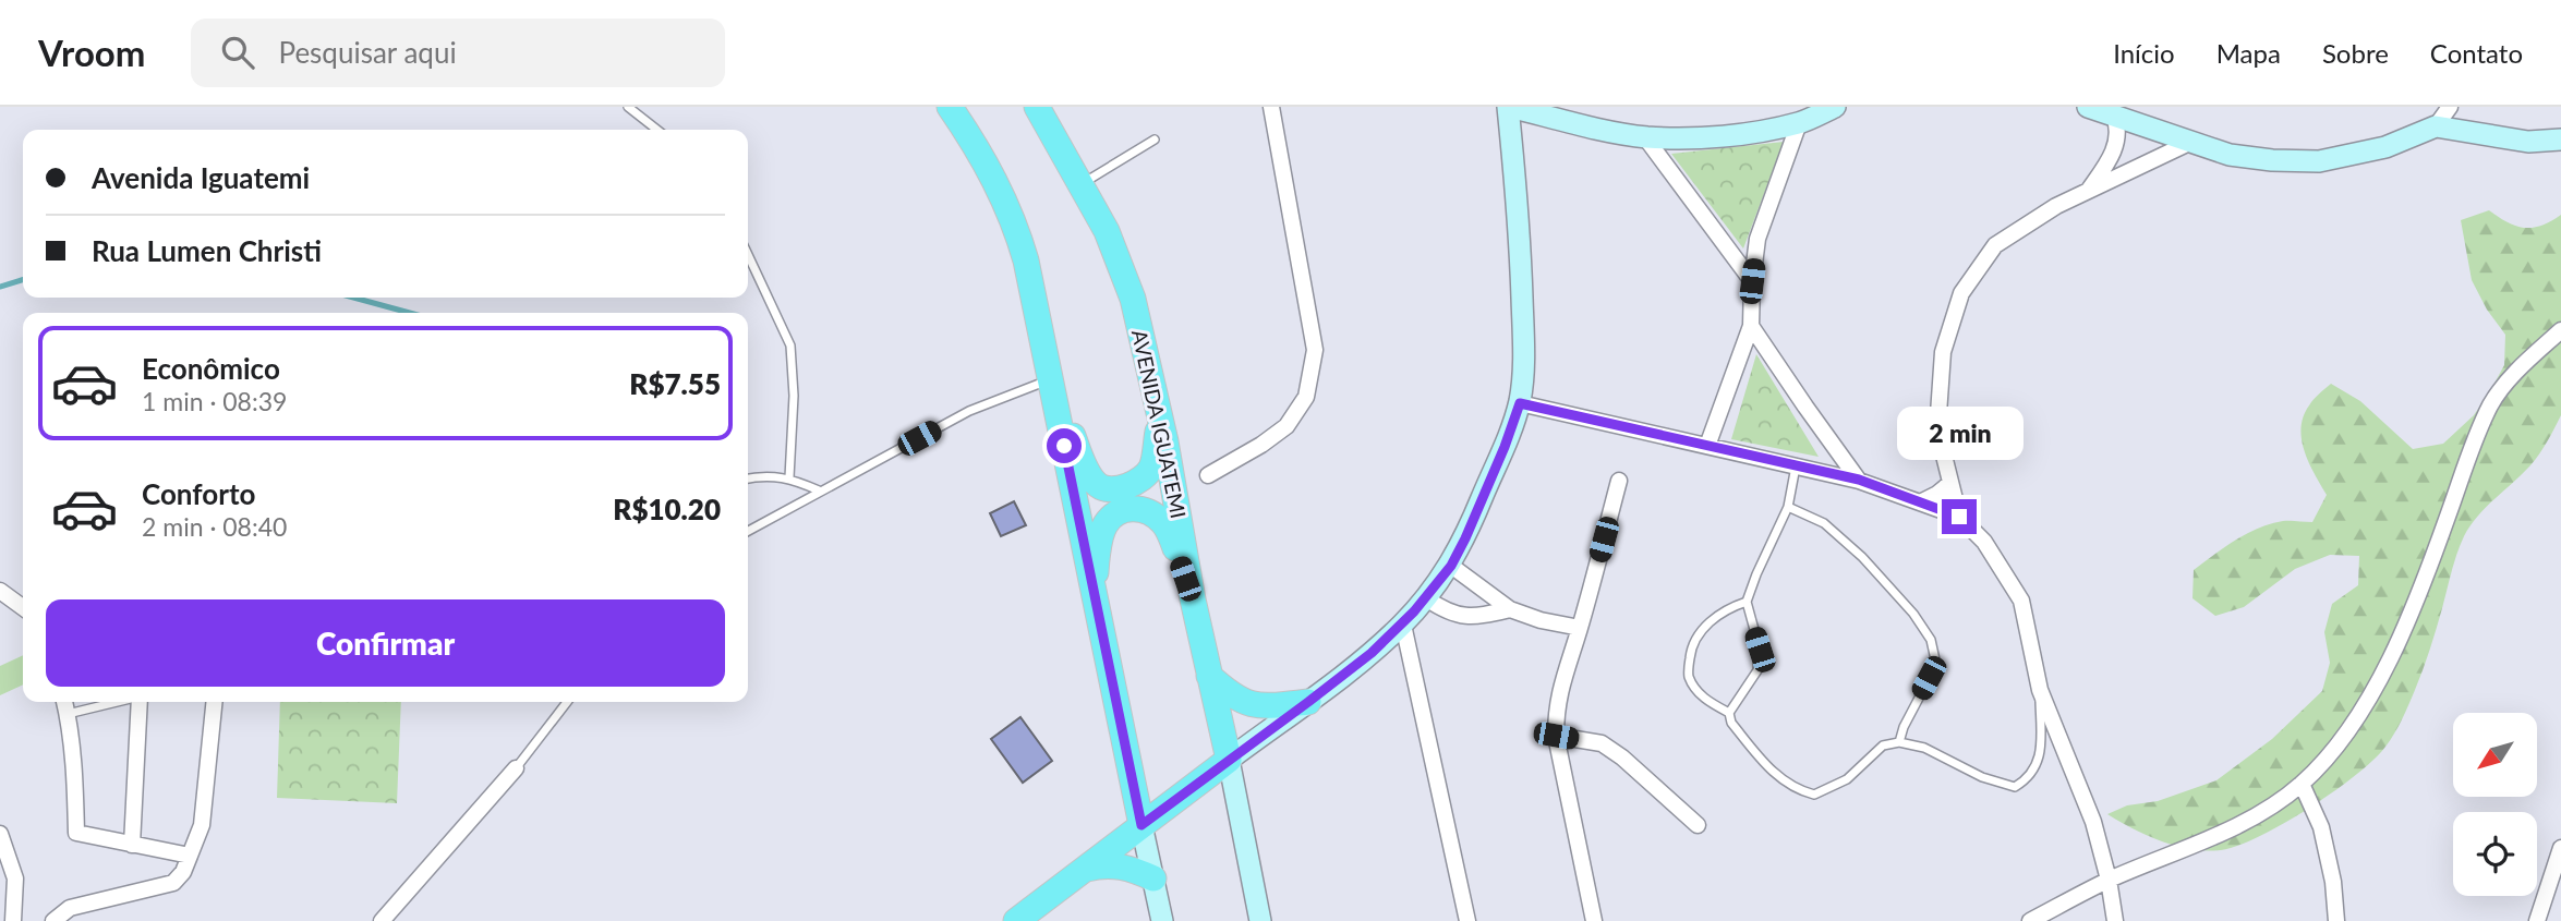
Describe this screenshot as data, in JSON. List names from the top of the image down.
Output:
{
  "streets": {
    "main road": ["AVENIDA IGUATEMI"]
  },
  "north": "bottom left",
  "page": {
    "header": "Vroom",
    "search": "Pesquisar aqui",
    "nav": [
      "Início",
      "Mapa",
      "Sobre",
      "Contato"
    ],
    "banner": ["Avenida Iguatemi", "Rua Lumen Christi"],
    "list": [
      {
        "name": "Econômico",
        "note": "1 min · 08:39",
        "value": "R$7.55"
      },
      {
        "name": "Conforto",
        "note": "2 min · 08:40",
        "value": "R$10.20"
      }
    ],
    "bubble": "2 min",
    "buttons": "Confirmar"
  }
}
